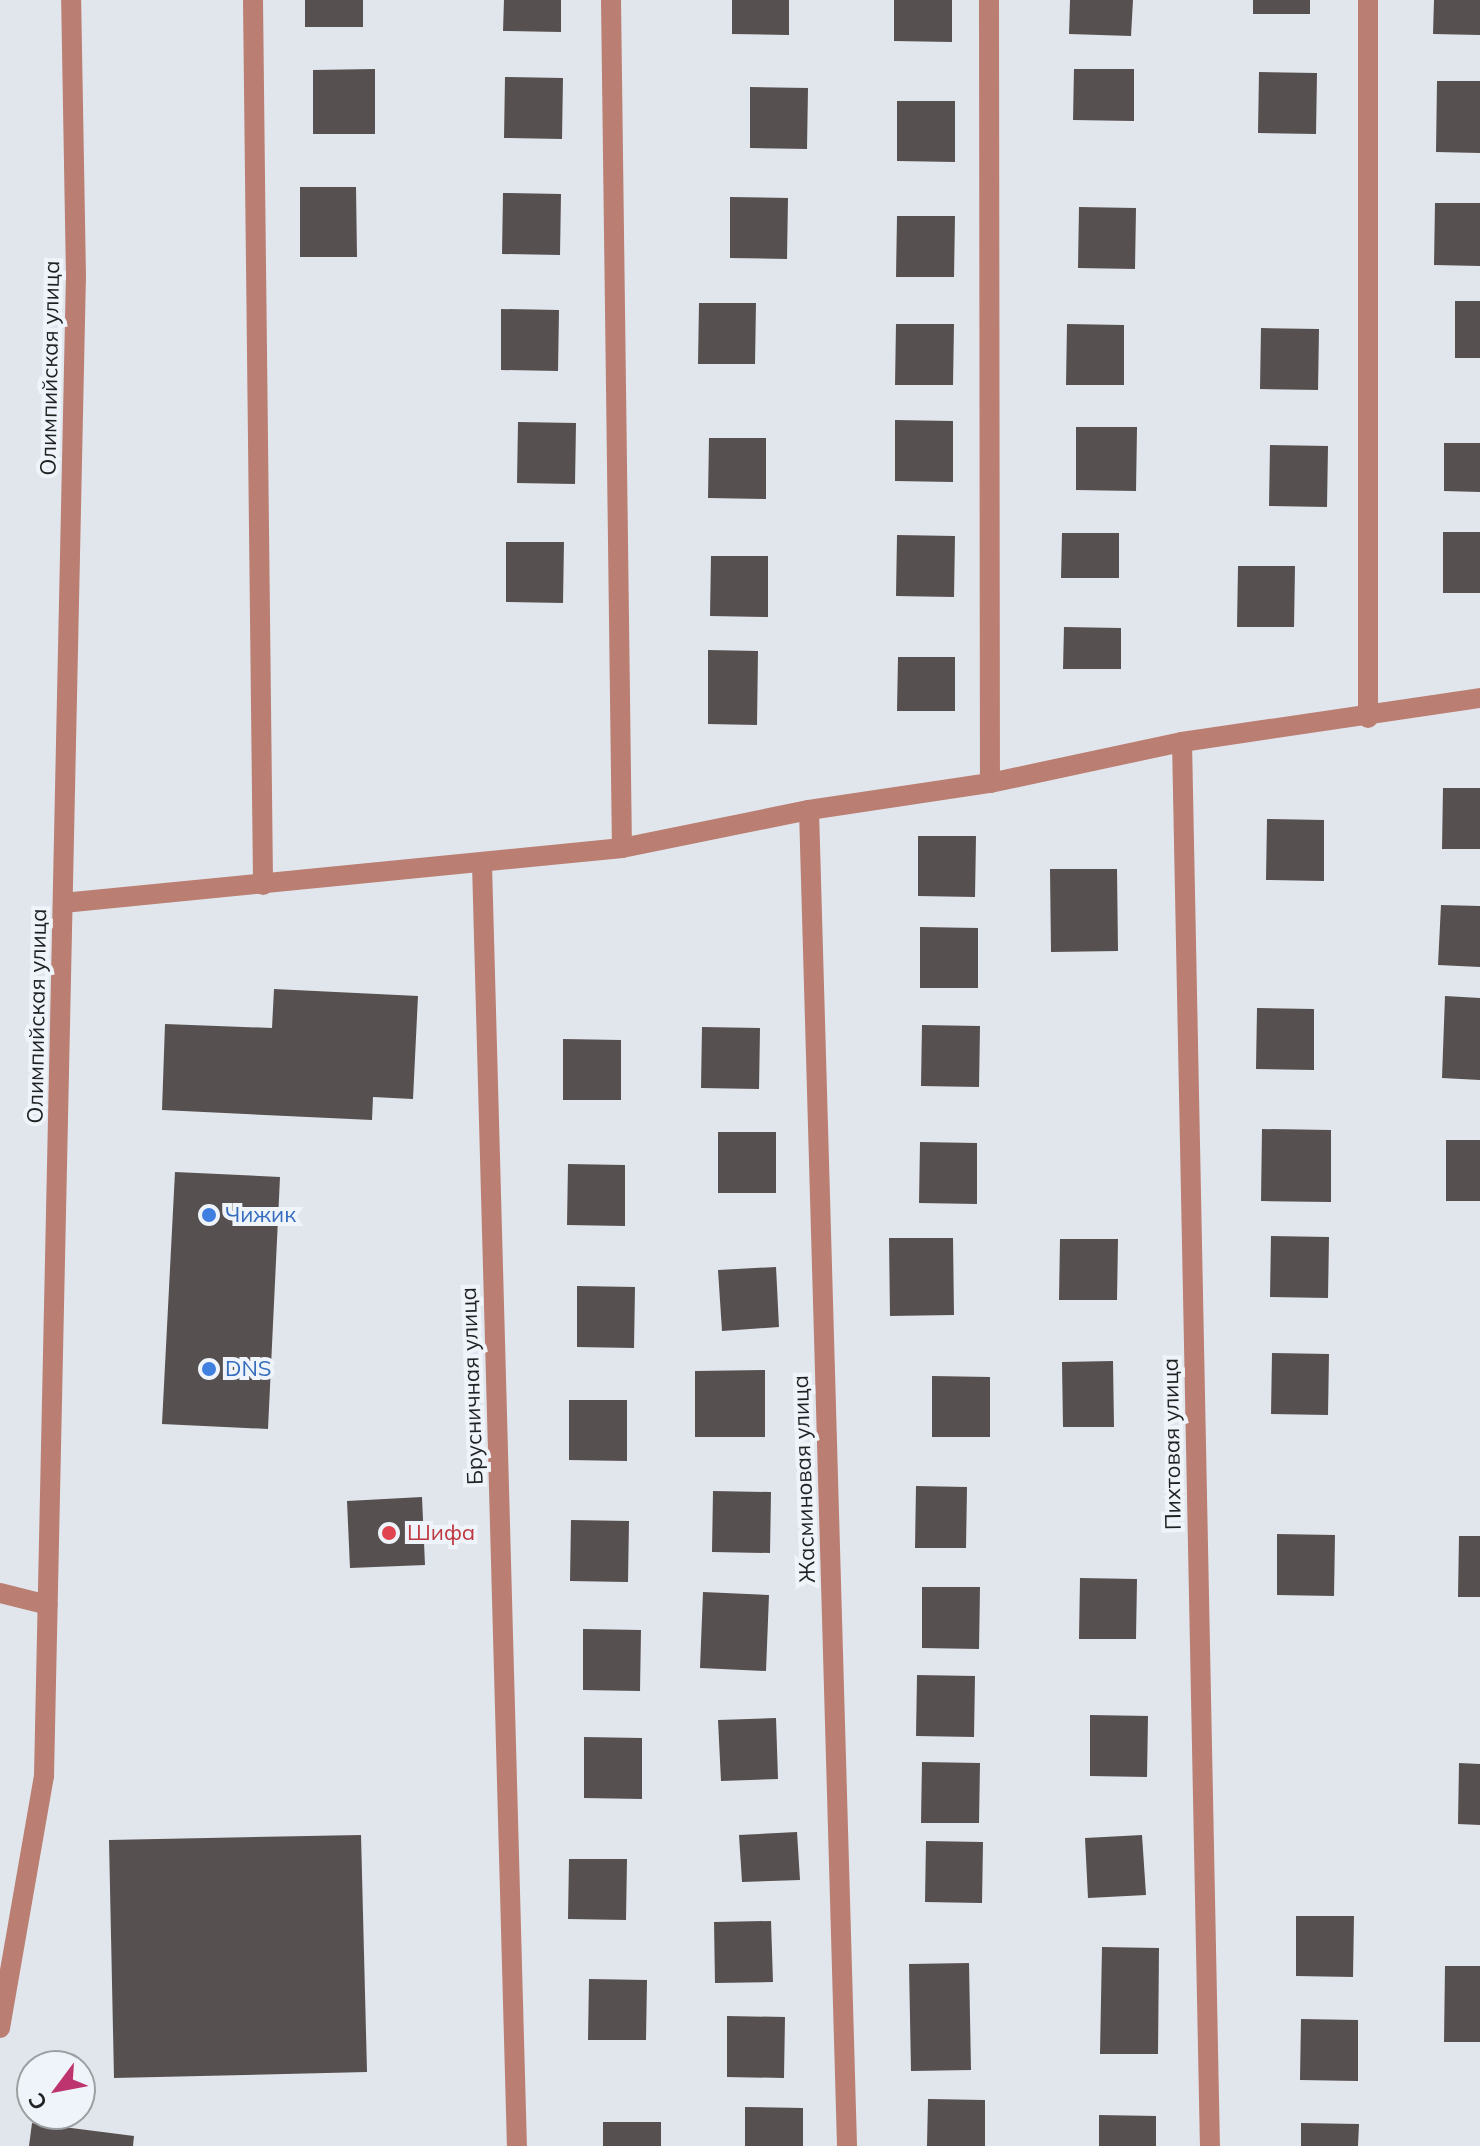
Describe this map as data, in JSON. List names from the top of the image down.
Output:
{
  "streets": {
    "street": [
      "Олимпийская улица",
      "Брусничная улица",
      "Пихтовая улица",
      "Жасминовая улица"
    ]
  },
  "places": ["Чижик", "DNS", "Шифа"],
  "north": "bottom left"
}
